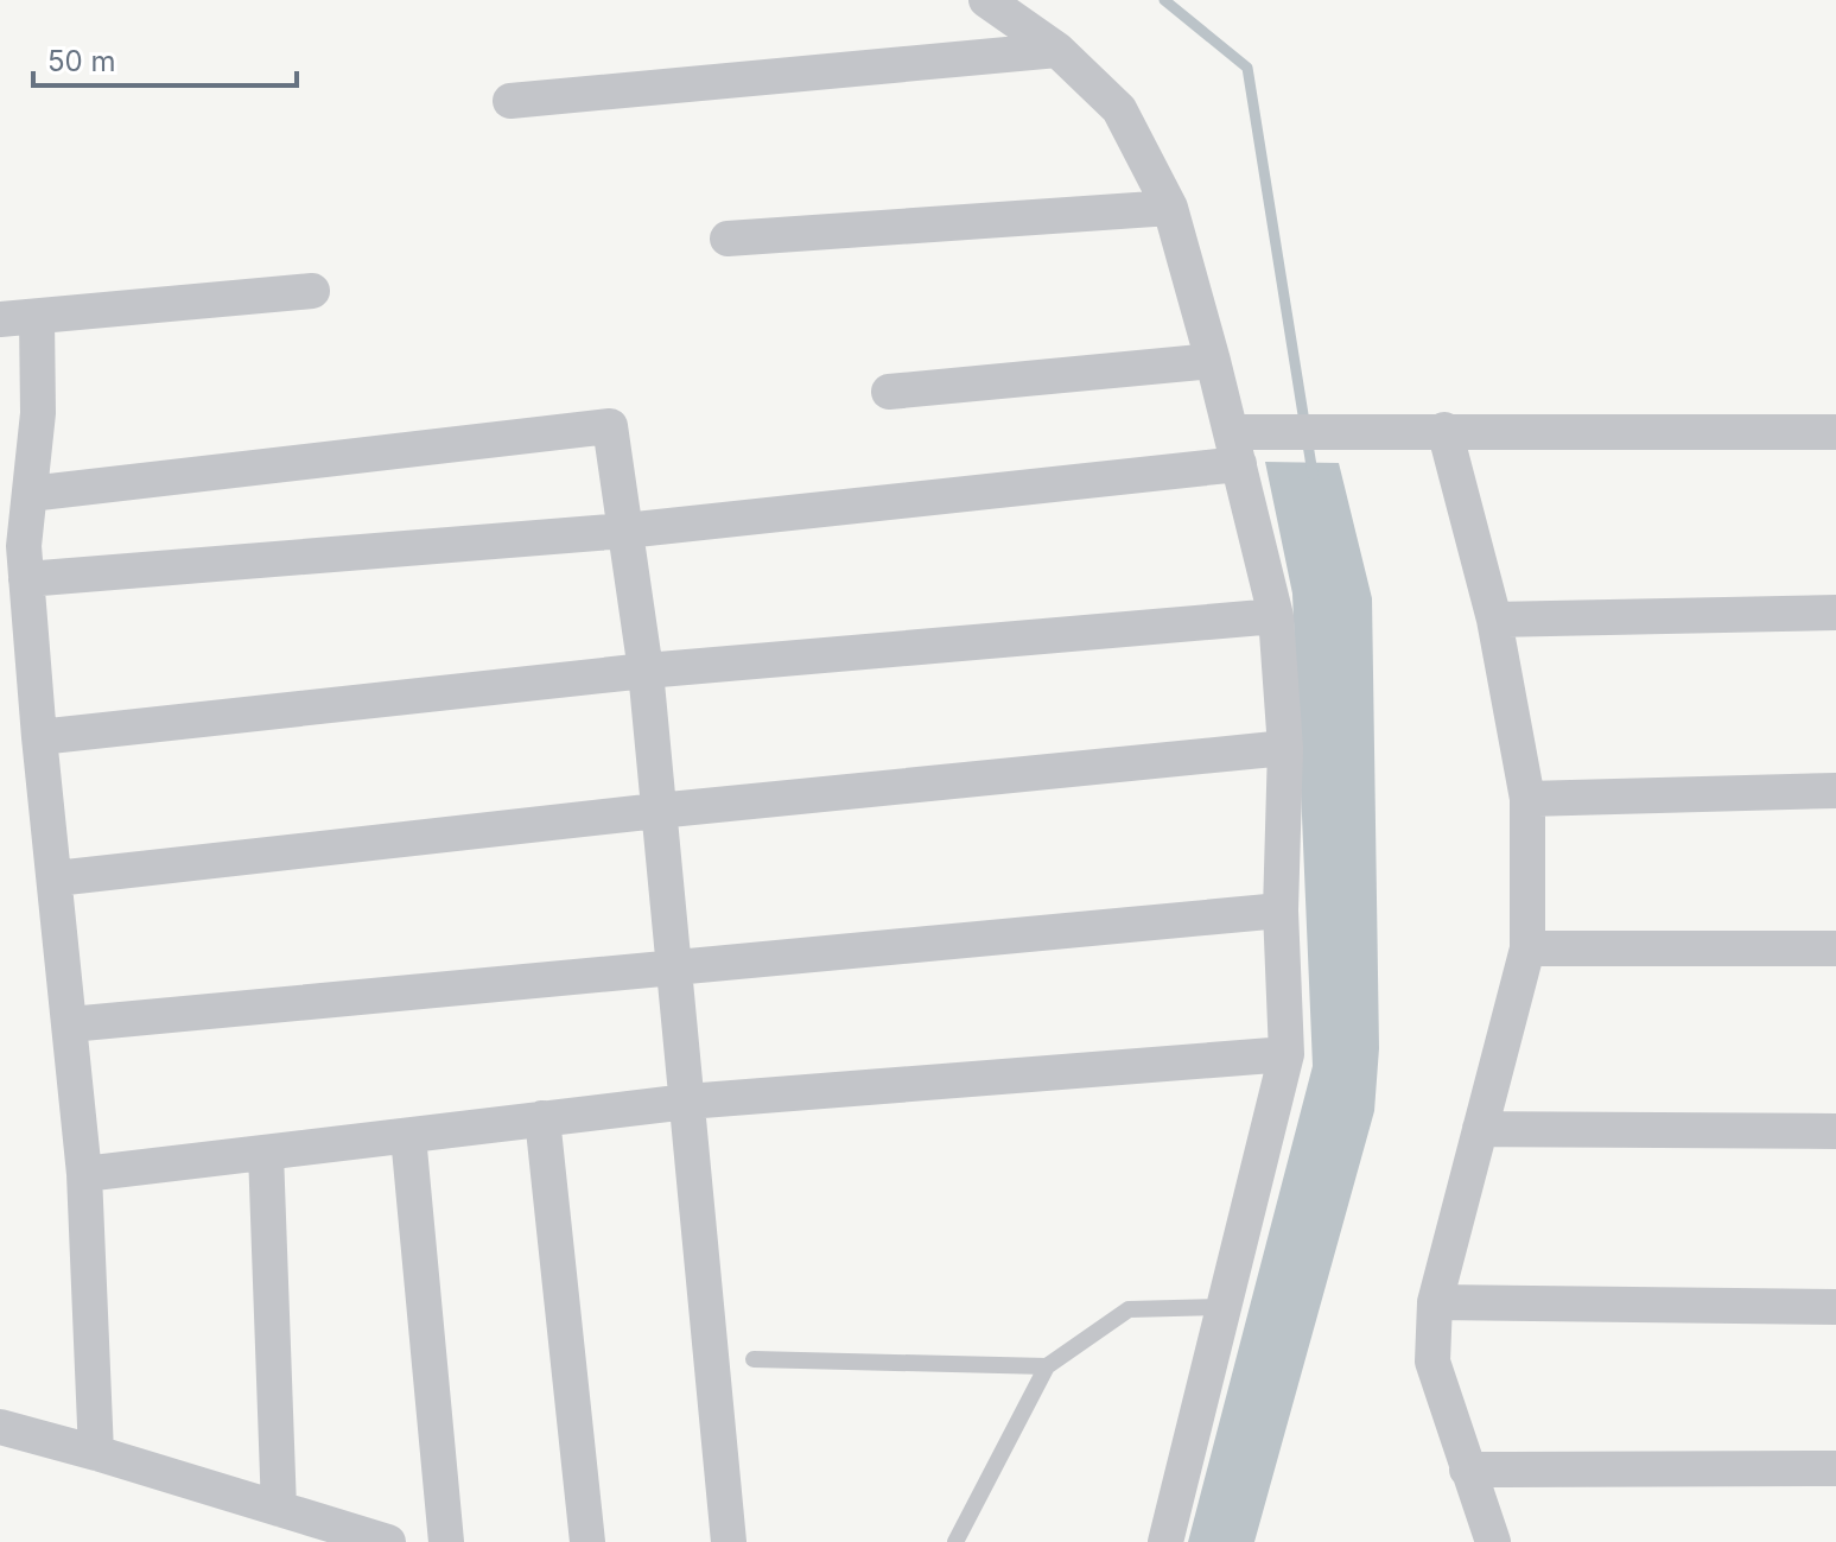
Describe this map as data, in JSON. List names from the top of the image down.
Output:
{
  "scale_bar": "50 m"
}
